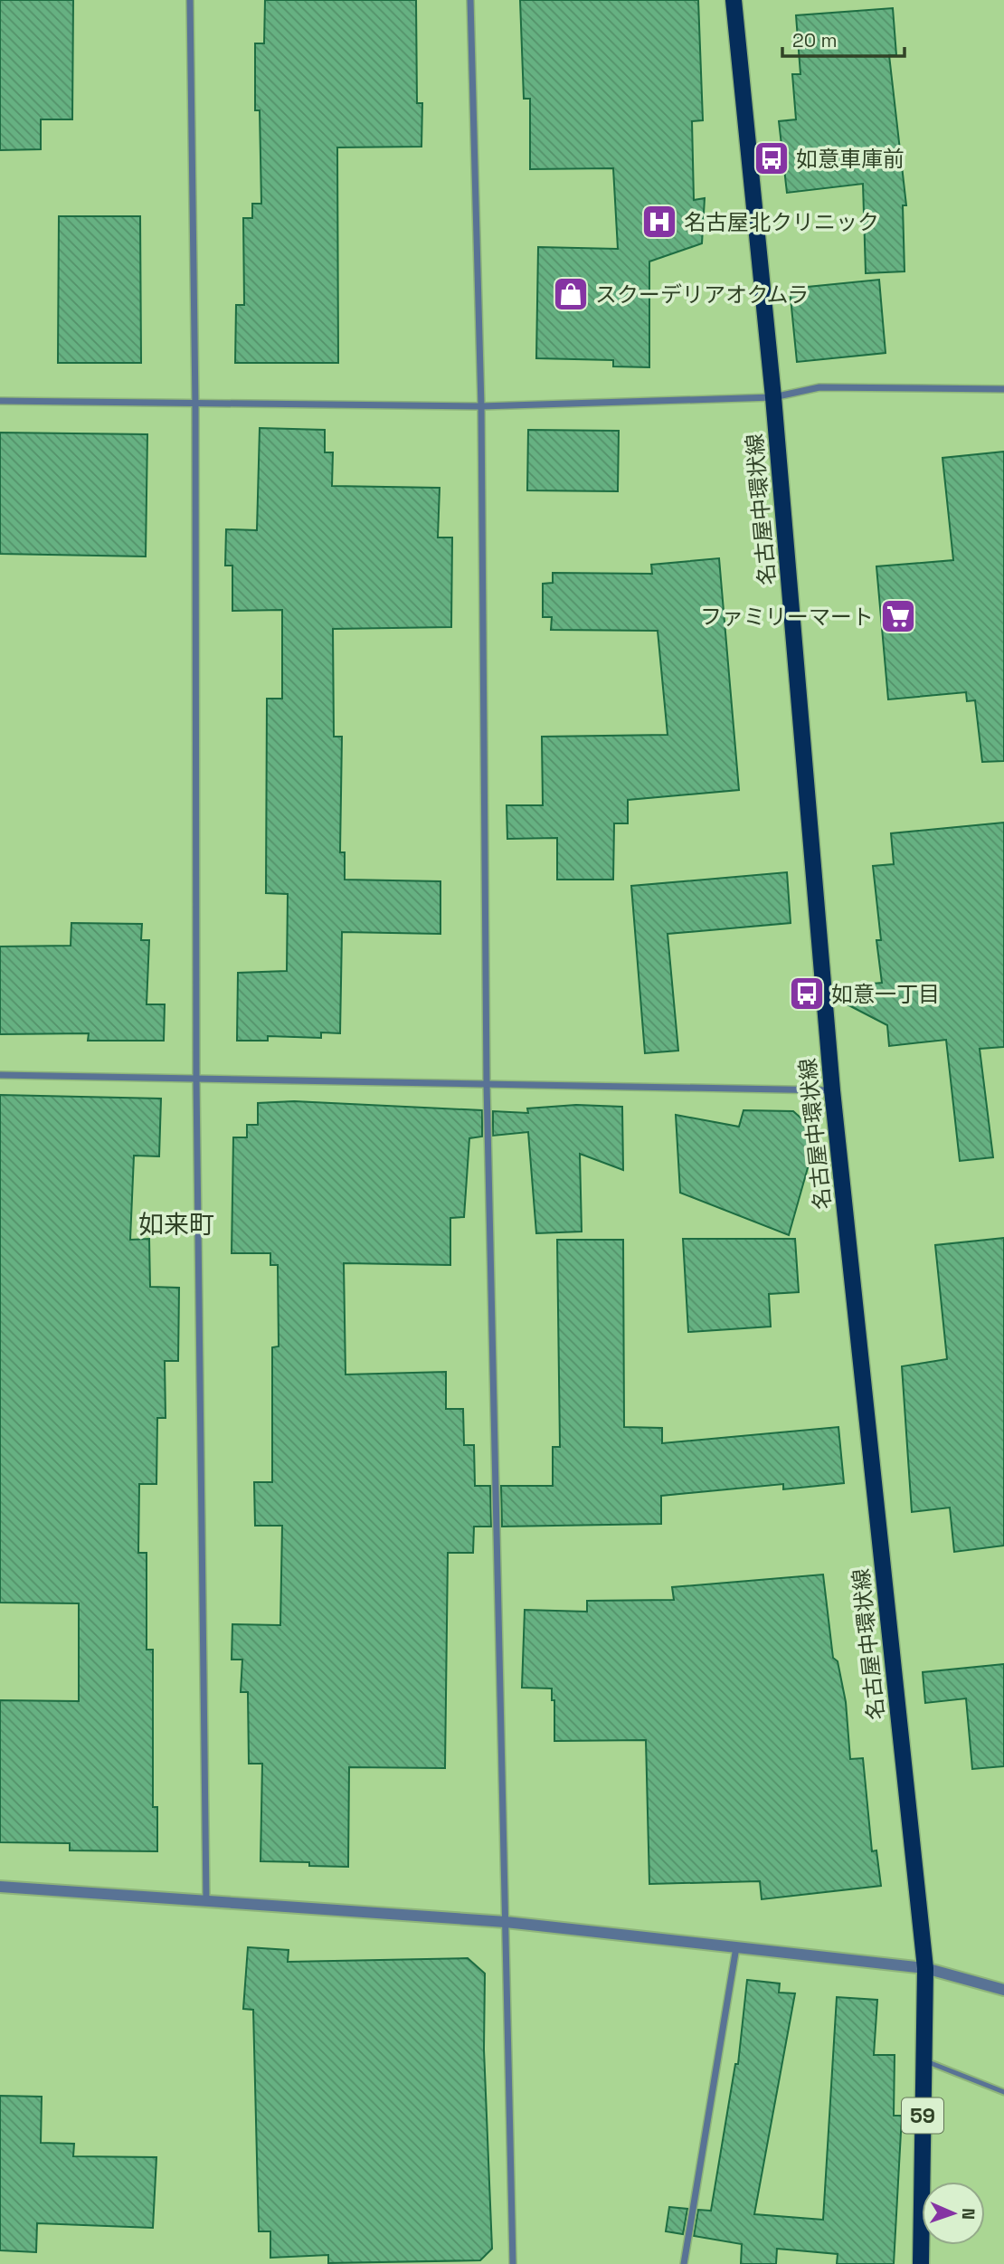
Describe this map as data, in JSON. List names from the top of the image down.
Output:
{
  "streets": {
    "main road": ["名古屋中環状線", "59"]
  },
  "districts": ["如来町"],
  "places": {
    "bus stop": ["如意車庫前", "如意一丁目"],
    "hospital": ["名古屋北クリニック"],
    "shop": ["スクーデリアオクムラ"],
    "supermarket": ["ファミリーマート"]
  },
  "scale_bar": "20 m",
  "north": "right"
}
